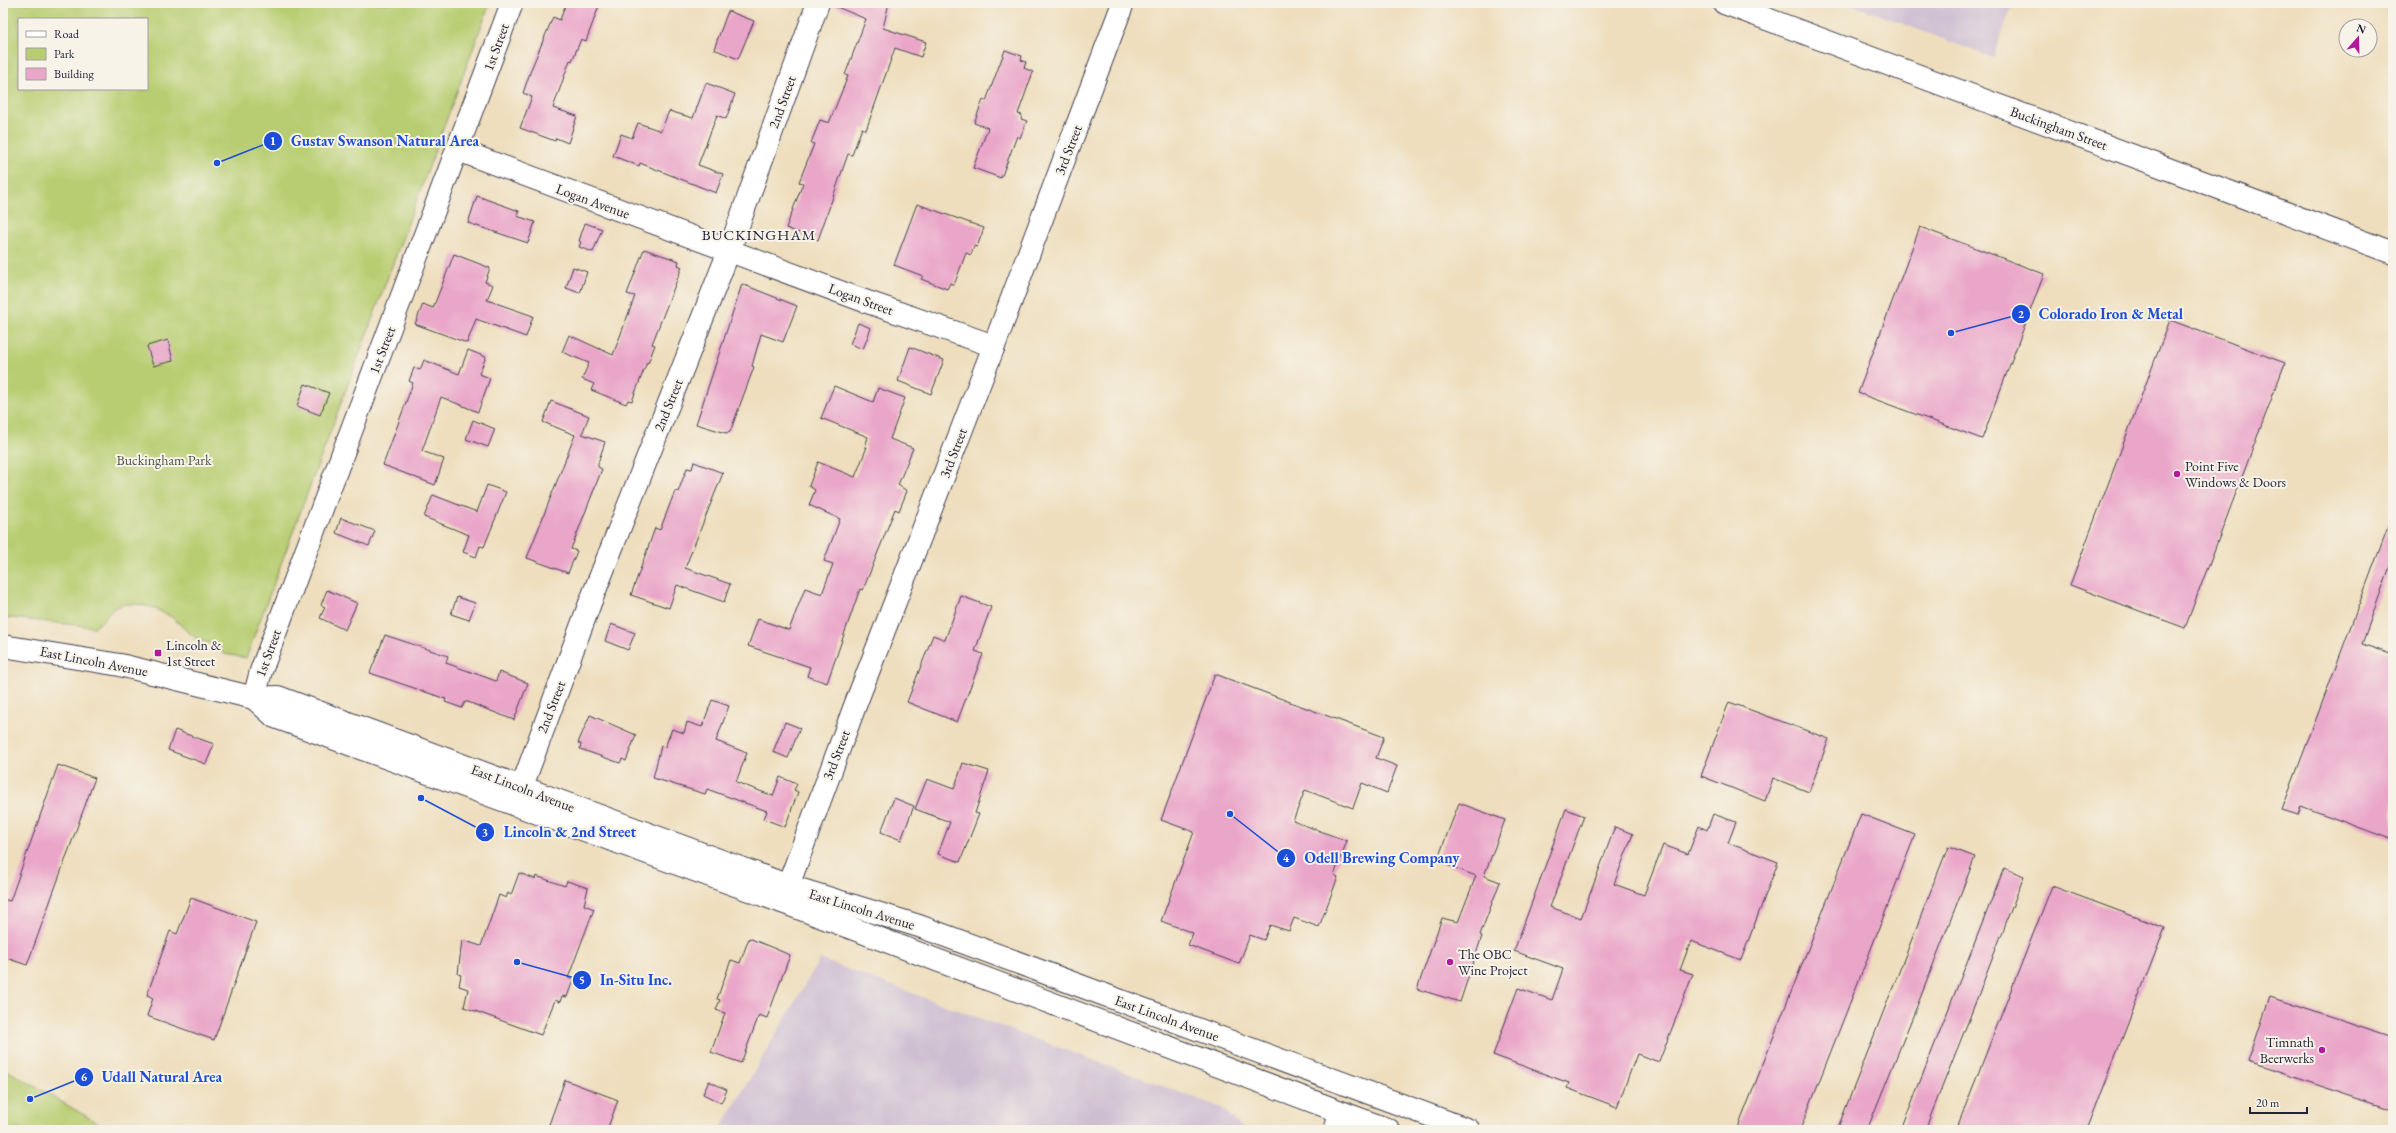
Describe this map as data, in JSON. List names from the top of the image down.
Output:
{
  "streets": {
    "street": [
      "1st Street",
      "2nd Street",
      "Buckingham Street",
      "3rd Street",
      "Logan Avenue",
      "Logan Street",
      "East Lincoln Avenue"
    ]
  },
  "crossings": [
    ["1st Street", "Logan Avenue"],
    ["1st Street", "East Lincoln Avenue"],
    ["2nd Street", "Logan Avenue"],
    ["2nd Street", "Logan Street"],
    ["2nd Street", "East Lincoln Avenue"],
    ["3rd Street", "Logan Street"],
    ["3rd Street", "East Lincoln Avenue"],
    ["Logan Avenue", "Logan Street"]
  ],
  "districts": ["BUCKINGHAM"],
  "parks": ["Buckingham Park"],
  "places": {
    "other": [
      "Gustav Swanson Natural Area",
      "Colorado Iron & Metal",
      "Point Five Windows & Doors",
      "Lincoln & 2nd Street",
      "Odell Brewing Company",
      "In-Situ Inc.",
      "The OBC Wine Project",
      "Timnath Beerwerks",
      "Udall Natural Area"
    ],
    "transit": ["Lincoln & 1st Street"]
  },
  "legend": ["Road", "Park", "Building"],
  "scale_bar": "20 m",
  "north": "top"
}
